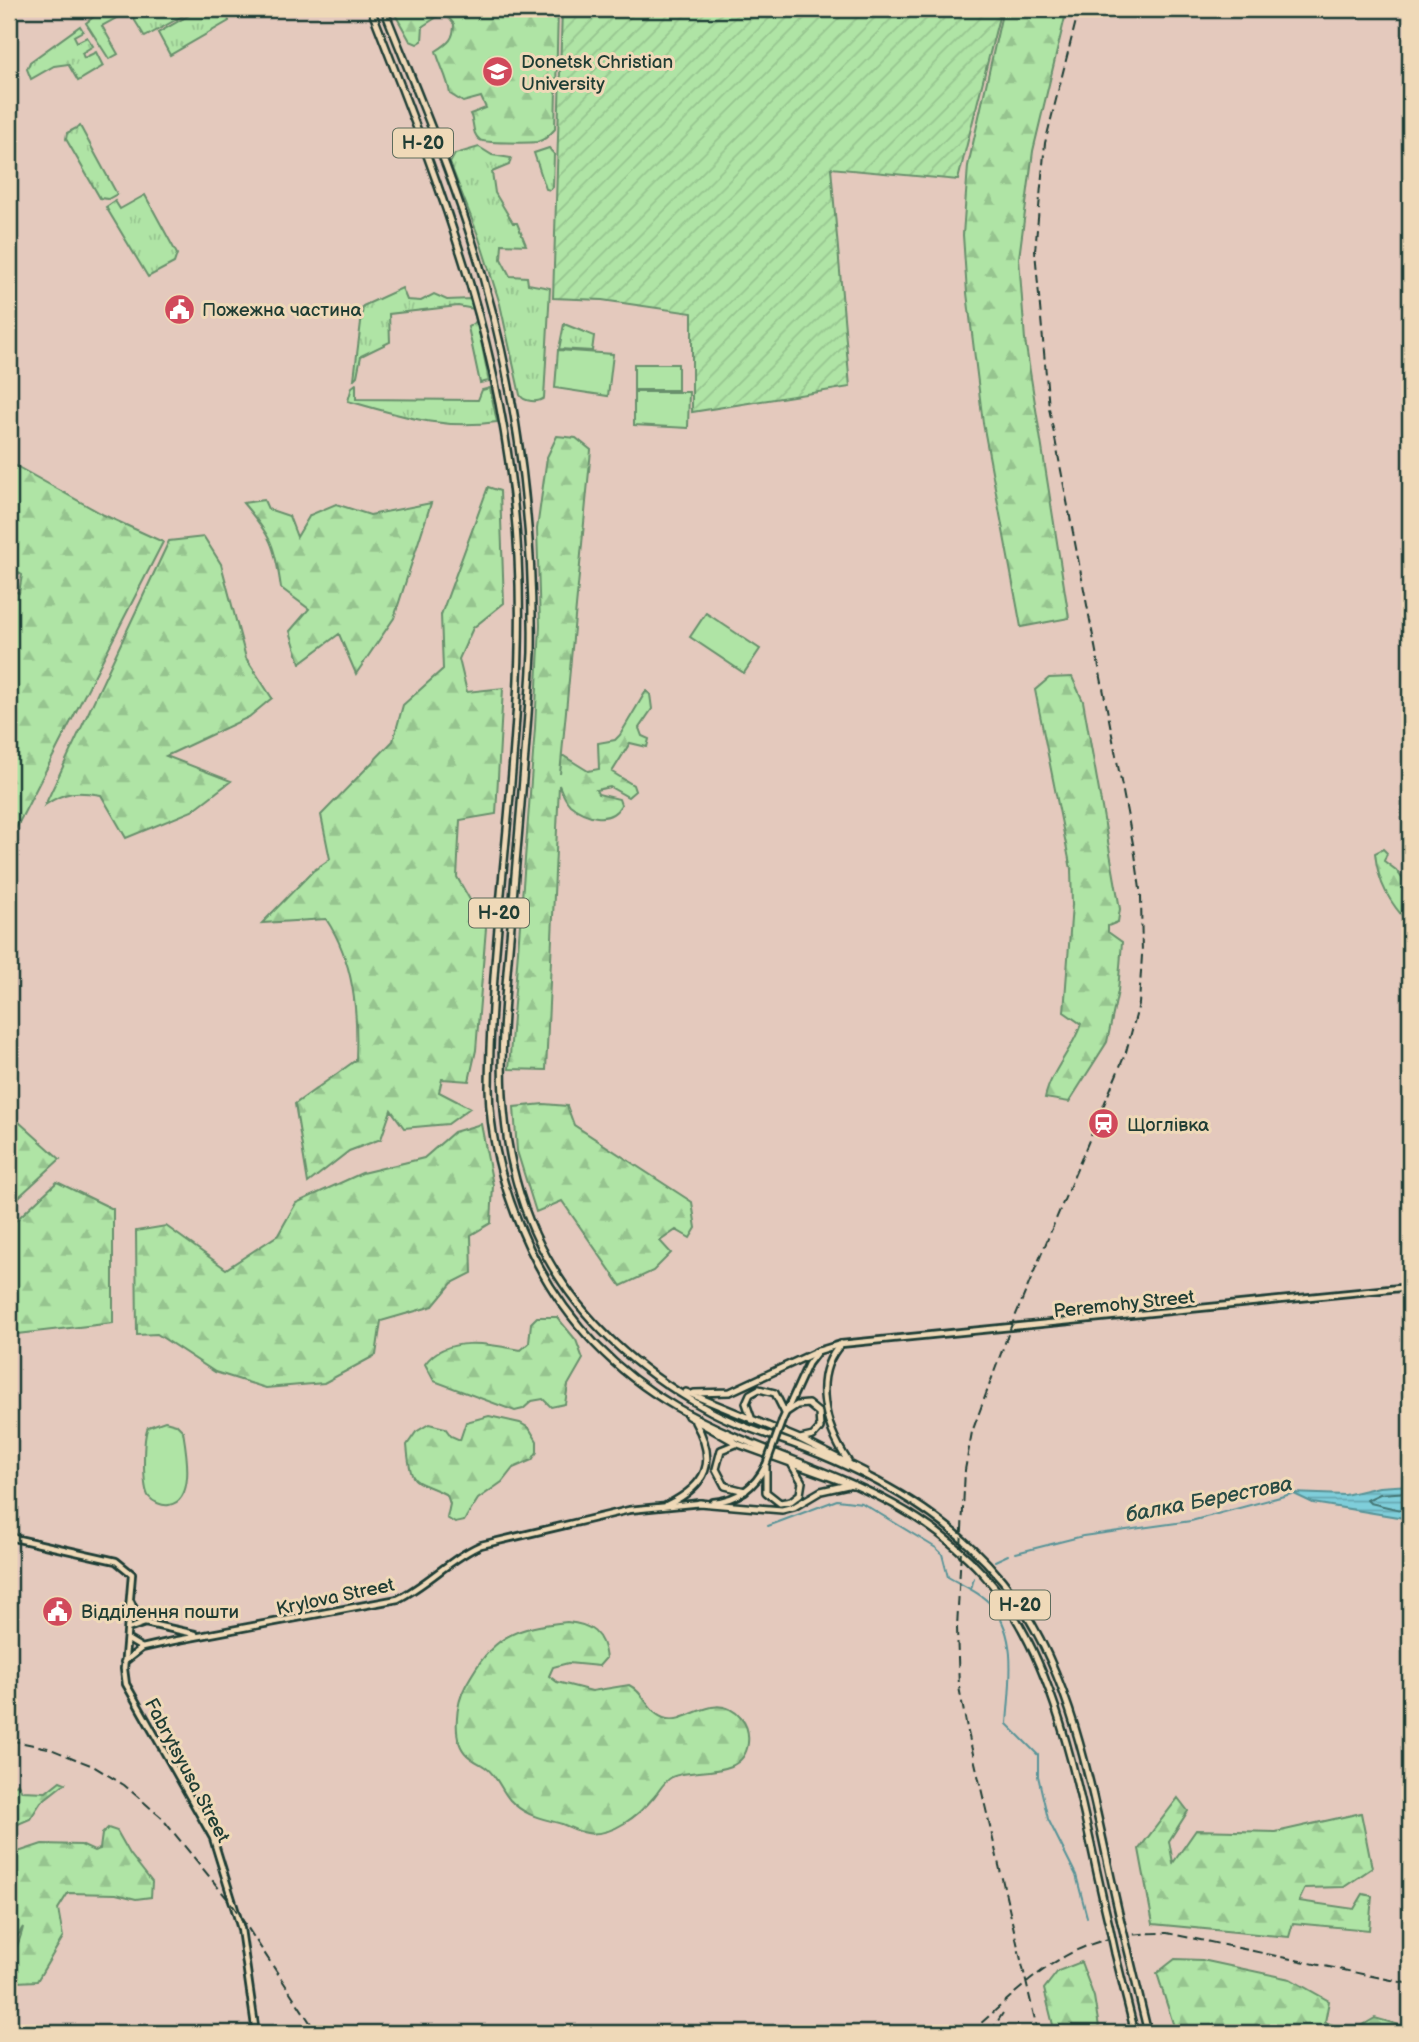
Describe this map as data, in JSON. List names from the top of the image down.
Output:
{
  "streets": {
    "main road": [
      "Н-20",
      "Peremohy Street",
      "Krylova Street",
      "Fabrytsyusa Street"
    ]
  },
  "water": ["балка Берестова"],
  "places": {
    "school or university": ["Donetsk Christian University"],
    "public building": ["Пожежна частина", "Відділення пошти"],
    "station": ["Щоглівка"]
  }
}
